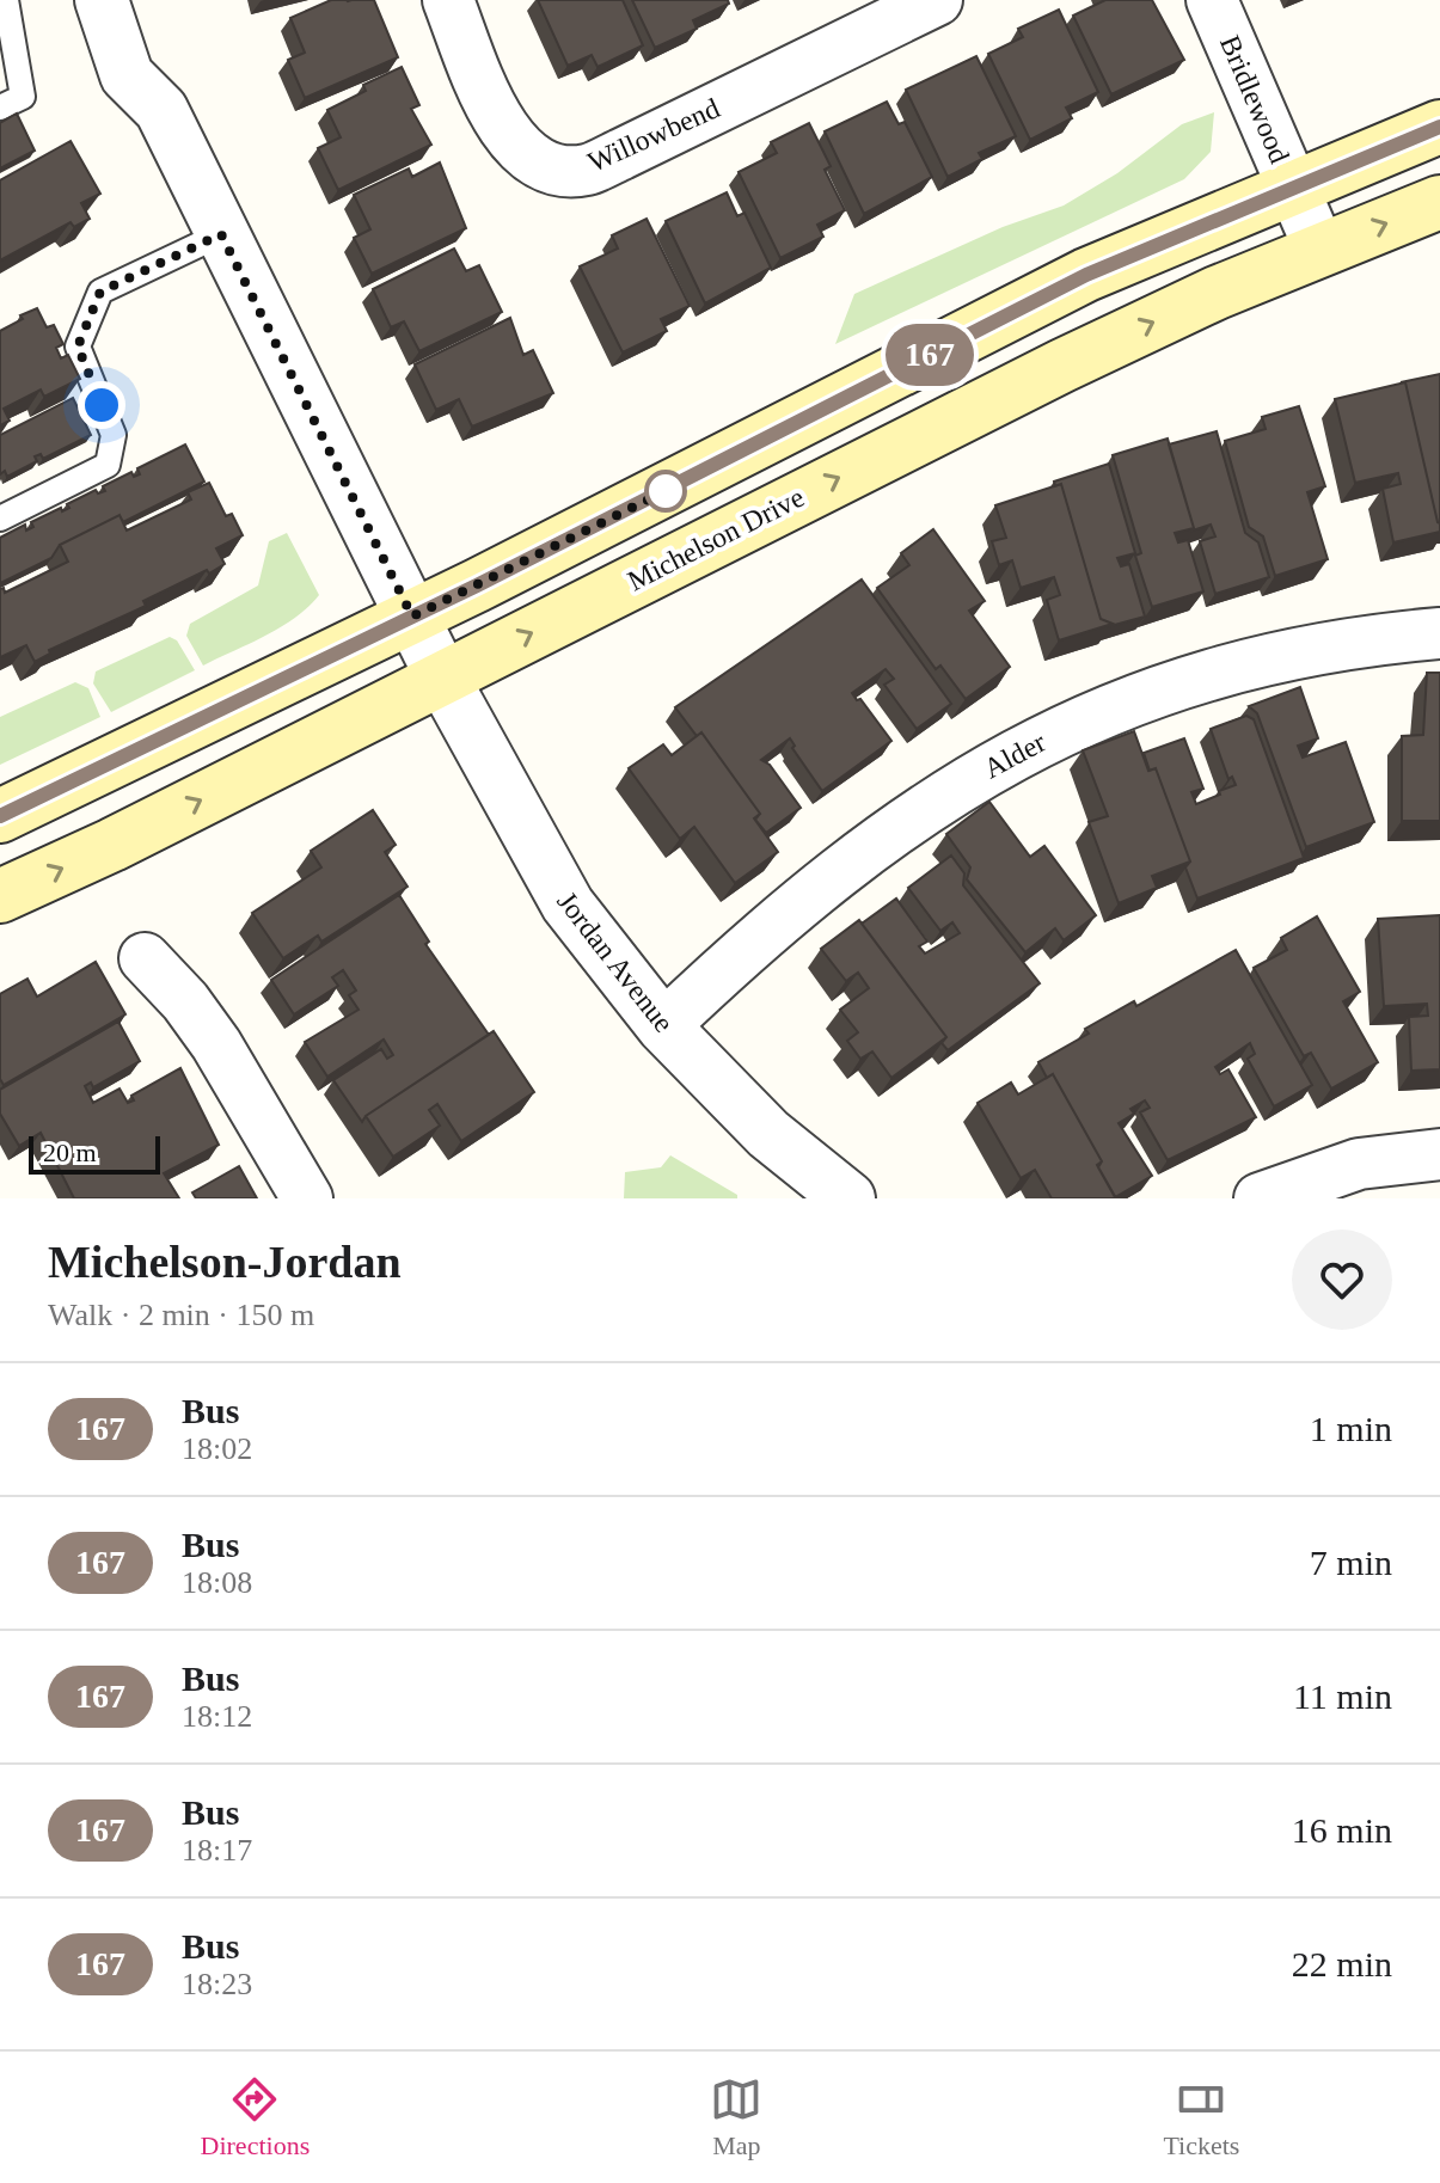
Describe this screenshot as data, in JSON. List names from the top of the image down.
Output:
{
  "streets": {
    "main road": ["Michelson Drive"],
    "street": [
      "Bridlewood",
      "Willowbend",
      "Alder",
      "Jordan Avenue"
    ]
  },
  "crossings": [
    ["Bridlewood", "Michelson Drive"],
    ["Michelson Drive", "Jordan Avenue"],
    ["Alder", "Jordan Avenue"]
  ],
  "lines": ["bus line 167"],
  "scale_bar": "20 m",
  "page": {
    "on_map": "167",
    "scale": "20 m",
    "heading": ["Michelson-Jordan", "Walk · 2 min · 150 m"],
    "list": [
      {
        "mark": "167",
        "name": "Bus",
        "note": "18:02",
        "value": "1 min"
      },
      {
        "mark": "167",
        "name": "Bus",
        "note": "18:08",
        "value": "7 min"
      },
      {
        "mark": "167",
        "name": "Bus",
        "note": "18:12",
        "value": "11 min"
      },
      {
        "mark": "167",
        "name": "Bus",
        "note": "18:17",
        "value": "16 min"
      },
      {
        "mark": "167",
        "name": "Bus",
        "note": "18:23",
        "value": "22 min"
      }
    ],
    "tabs": ["Directions", "Map", "Tickets"]
  }
}
